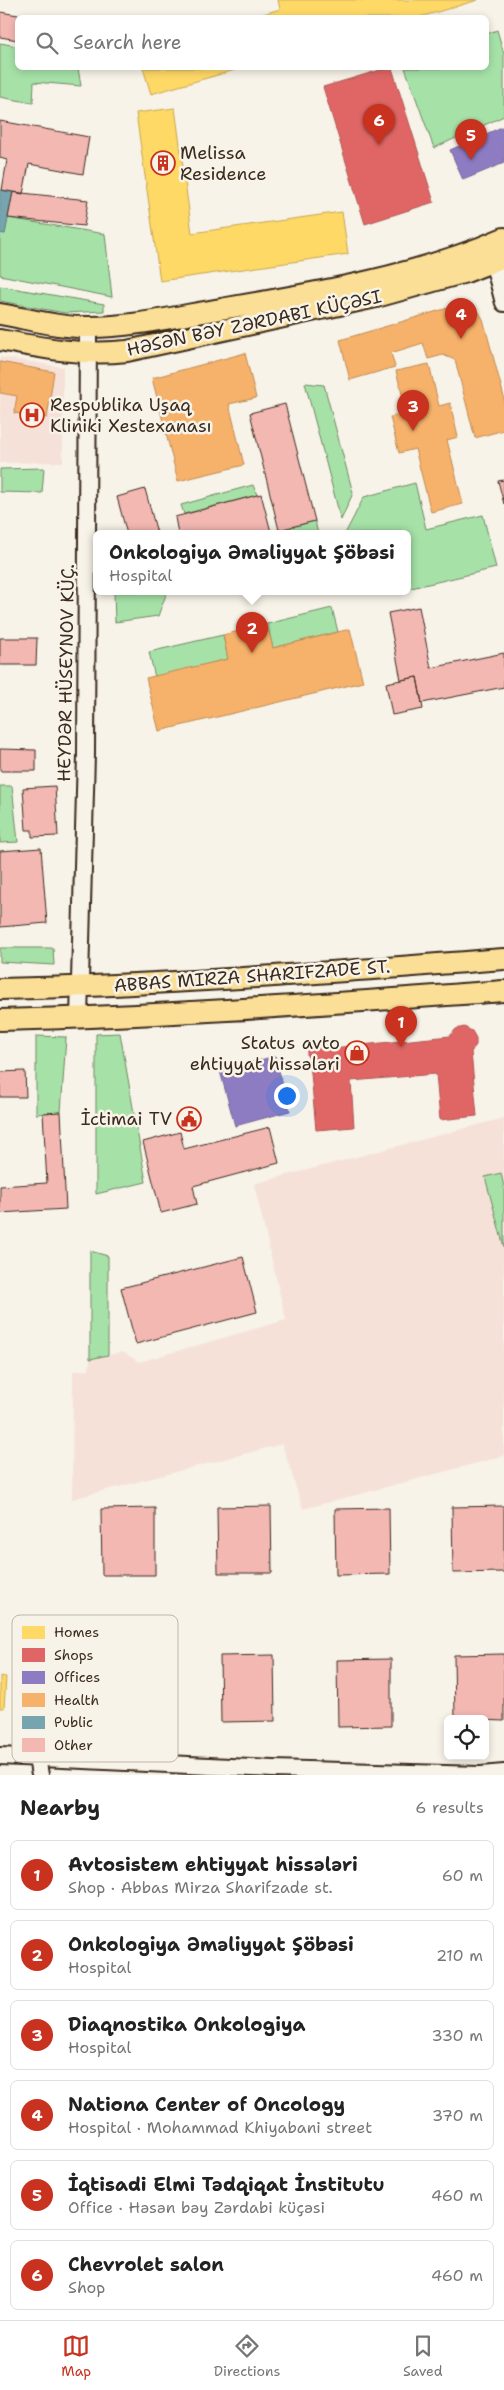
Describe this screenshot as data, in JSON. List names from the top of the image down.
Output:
{
  "streets": {
    "main road": ["HƏSƏN BƏY ZƏRDABI KÜÇƏSI", "ABBAS MIRZA SHARIFZADE ST."],
    "street": ["HEYDƏR HÜSEYNOV KÜÇ."]
  },
  "crossings": [
    ["HƏSƏN BƏY ZƏRDABI KÜÇƏSI", "HEYDƏR HÜSEYNOV KÜÇ."],
    ["HEYDƏR HÜSEYNOV KÜÇ.", "ABBAS MIRZA SHARIFZADE ST."]
  ],
  "places": {
    "building": ["Melissa Residence"],
    "hospital": ["Respublika Uşaq Kliniki Xestexanası"],
    "shop": ["Status avto ehtiyyat hissələri"],
    "public building": ["İctimai TV"]
  },
  "legend": [
    "Homes",
    "Shops",
    "Offices",
    "Health",
    "Public",
    "Other"
  ],
  "page": {
    "search": "Search here",
    "pins": [
      "6",
      "5",
      "4",
      "3",
      "2",
      "1"
    ],
    "popup": ["Onkologiya Əməliyyat Şöbəsi", "Hospital"],
    "heading": ["Nearby", "6 results"],
    "list": [
      {
        "mark": "1",
        "name": "Avtosistem ehtiyyat hissələri",
        "note": "Shop · Abbas Mirza Sharifzade st.",
        "value": "60 m"
      },
      {
        "mark": "2",
        "name": "Onkologiya Əməliyyat Şöbəsi",
        "note": "Hospital",
        "value": "210 m"
      },
      {
        "mark": "3",
        "name": "Diaqnostika Onkologiya",
        "note": "Hospital",
        "value": "330 m"
      },
      {
        "mark": "4",
        "name": "Nationa Center of Oncology",
        "note": "Hospital · Mohammad Khiyabani street",
        "value": "370 m"
      },
      {
        "mark": "5",
        "name": "İqtisadi Elmi Tədqiqat İnstitutu",
        "note": "Office · Həsən bəy Zərdabi küçəsi",
        "value": "460 m"
      },
      {
        "mark": "6",
        "name": "Chevrolet salon",
        "note": "Shop",
        "value": "460 m"
      }
    ],
    "nav": ["Map", "Directions", "Saved"]
  }
}
